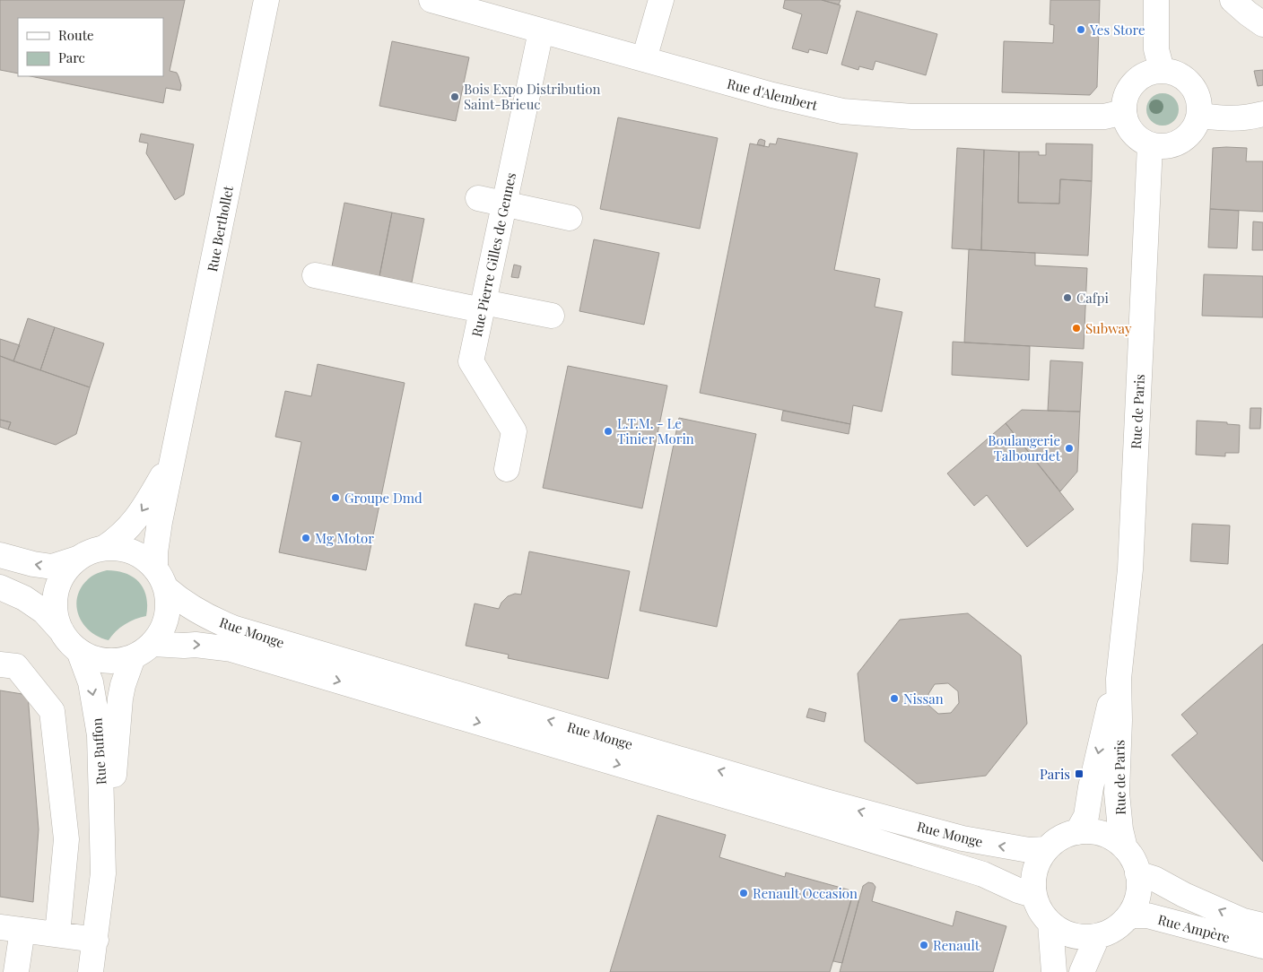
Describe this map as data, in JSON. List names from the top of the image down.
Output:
{
  "streets": {
    "main road": [
      "Rue d'Alembert",
      "Rue Berthollet",
      "Rue Pierre Gilles de Gennes",
      "Rue de Paris",
      "Rue Monge",
      "Rue Buffon",
      "Rue Ampère"
    ]
  },
  "crossings": [
    ["Rue d'Alembert", "Rue Pierre Gilles de Gennes"],
    ["Rue d'Alembert", "Rue de Paris"],
    ["Rue Berthollet", "Rue Monge"],
    ["Rue Berthollet", "Rue Buffon"],
    ["Rue de Paris", "Rue Monge"],
    ["Rue de Paris", "Rue Ampère"],
    ["Rue Monge", "Rue Buffon"],
    ["Rue Monge", "Rue Ampère"]
  ],
  "places": {
    "other": [
      "Yes Store",
      "Bois Expo Distribution Saint-Brieuc",
      "Cafpi",
      "Subway",
      "L.T.M. - Le Tinier Morin",
      "Boulangerie Talbourdet",
      "Groupe Dmd",
      "Mg Motor",
      "Nissan",
      "Renault Occasion",
      "Renault"
    ],
    "transit": ["Paris"]
  },
  "legend": ["Route", "Parc"]
}
